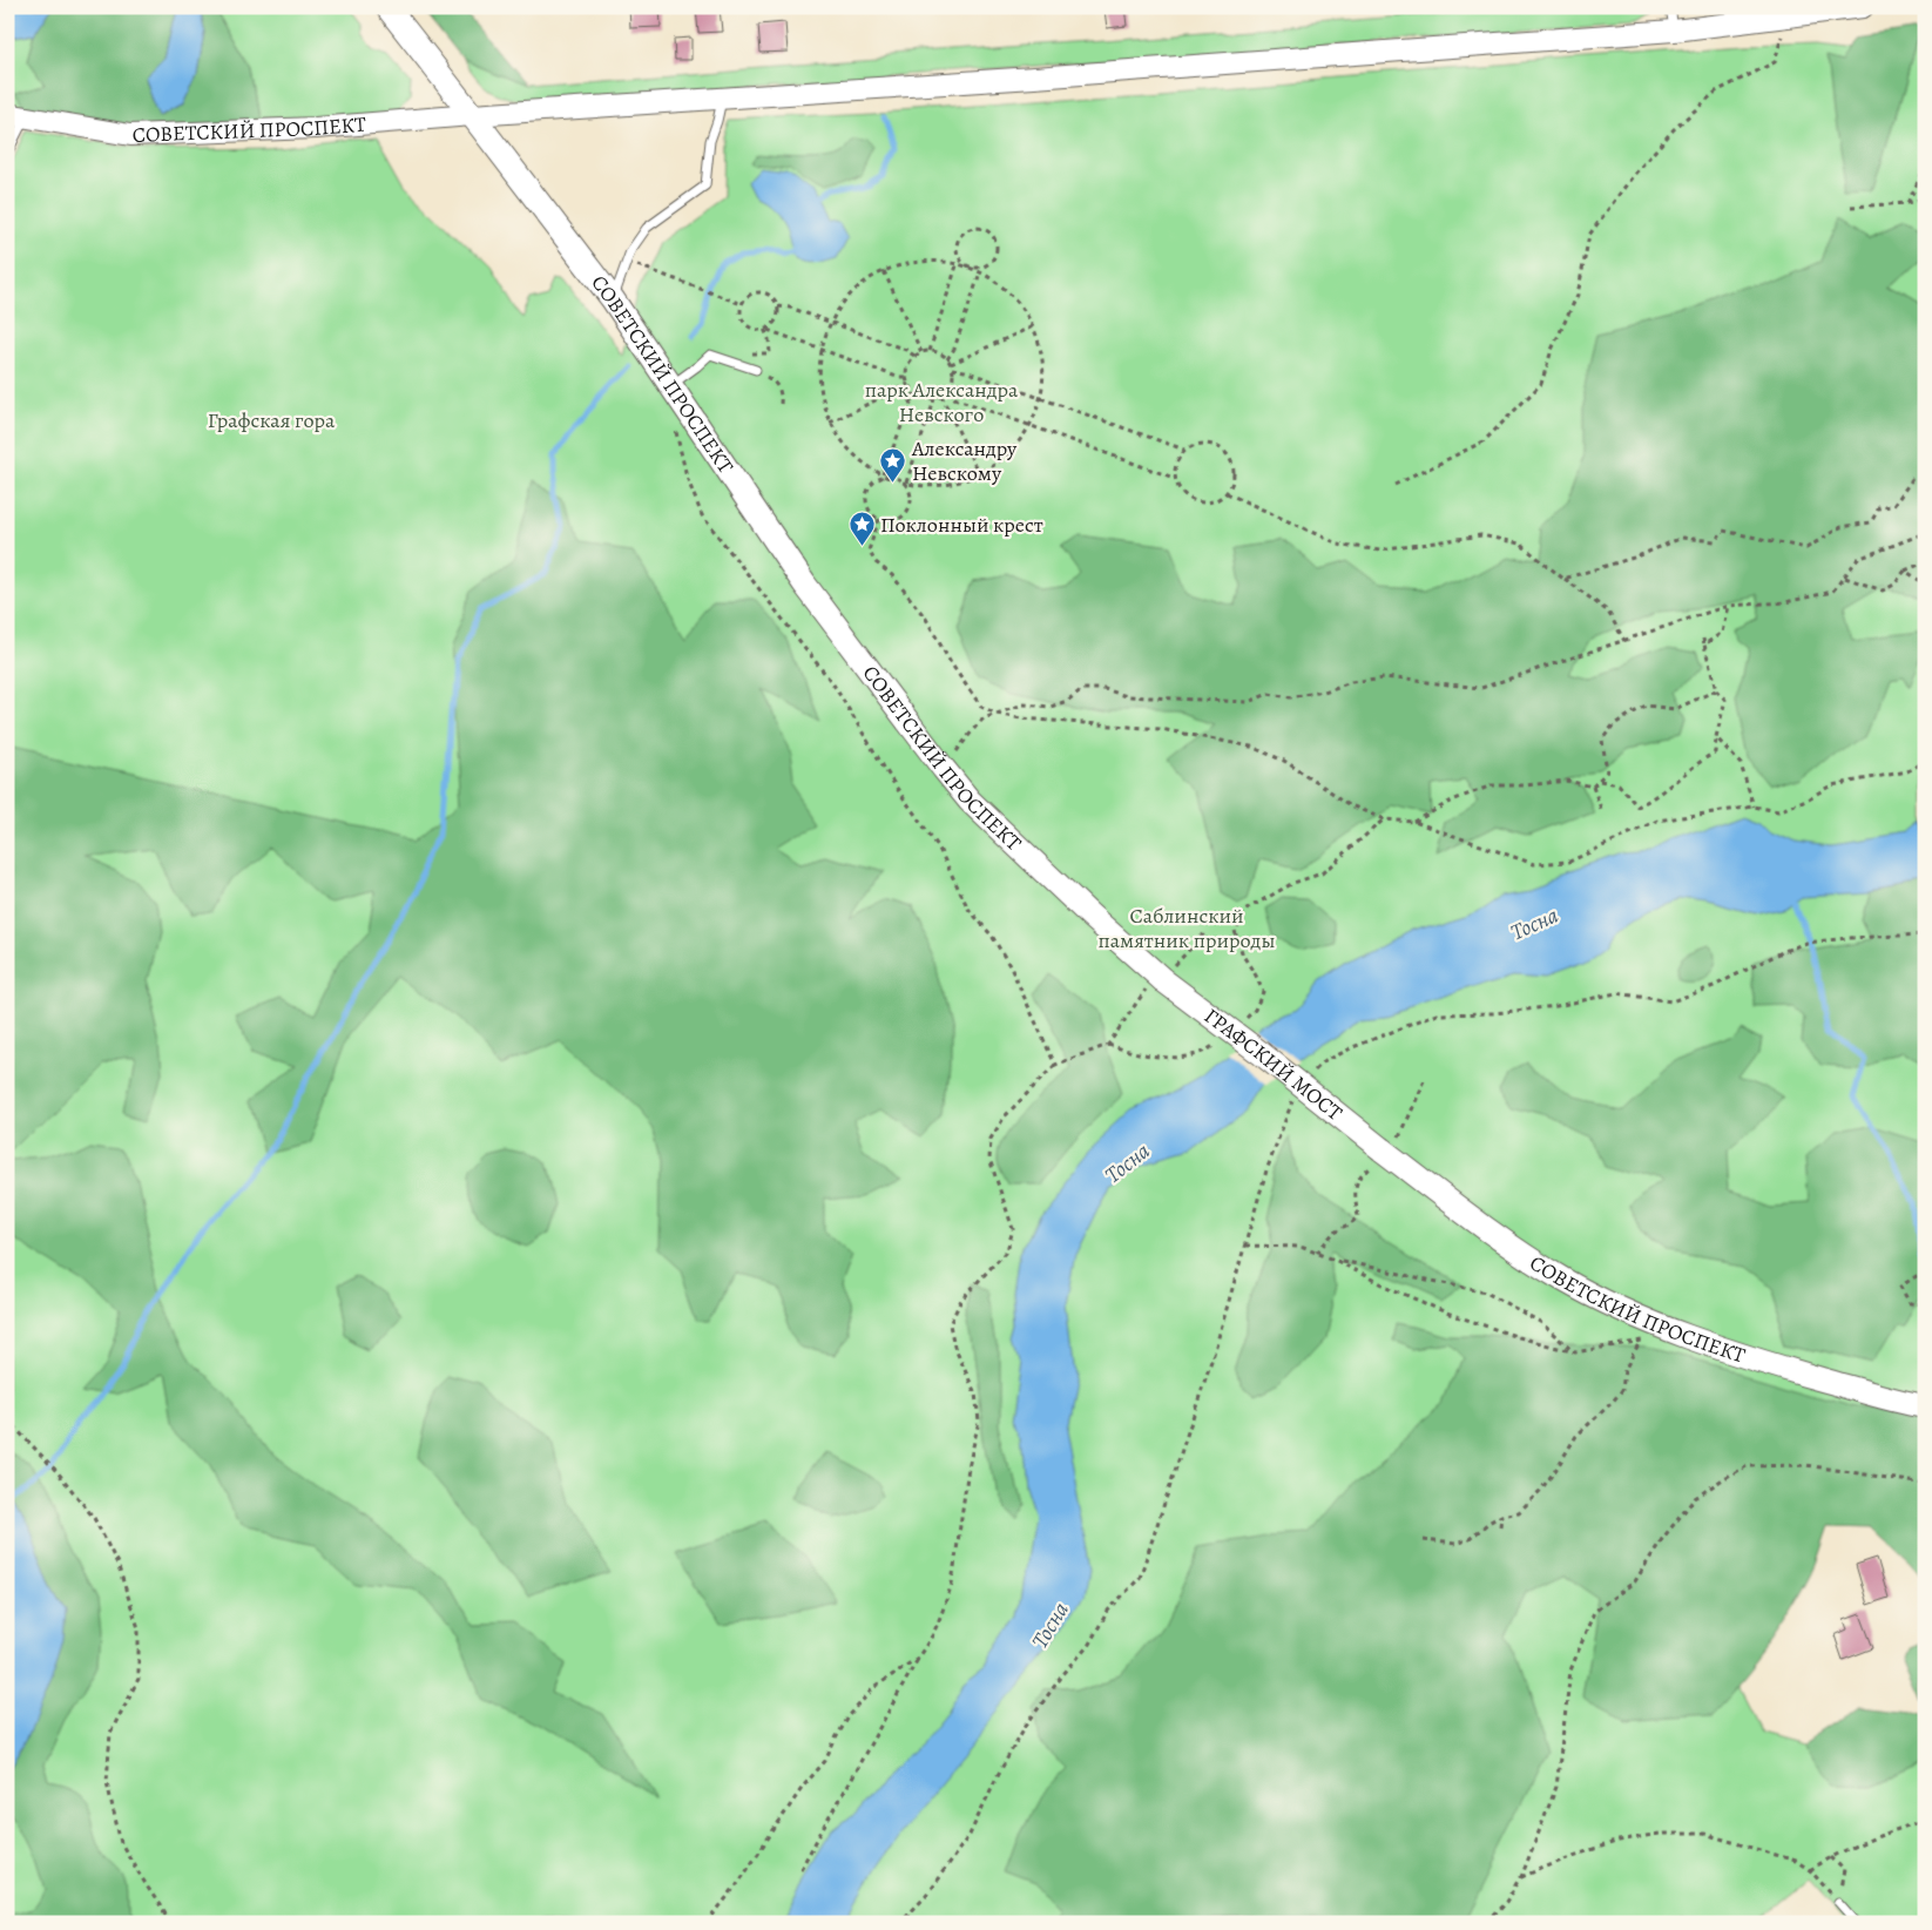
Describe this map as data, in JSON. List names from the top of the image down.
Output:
{
  "streets": {
    "main road": ["СОВЕТСКИЙ ПРОСПЕКТ", "ГРАФСКИЙ МОСТ"]
  },
  "crossings": [
    ["СОВЕТСКИЙ ПРОСПЕКТ", "ГРАФСКИЙ МОСТ"]
  ],
  "water": ["Тосна"],
  "parks": ["парк Александра Невского", "Графская гора", "Саблинский памятник природы"],
  "places": {
    "place": ["Александру Невскому", "Поклонный крест"]
  }
}
